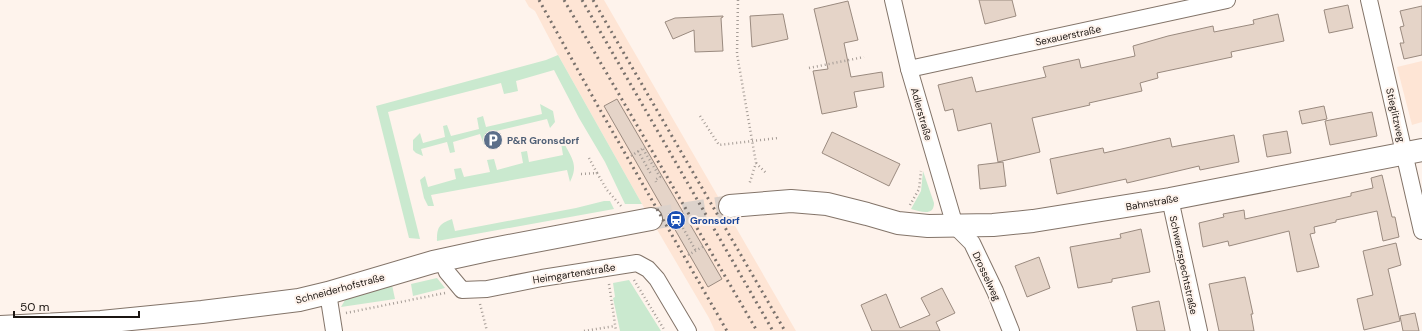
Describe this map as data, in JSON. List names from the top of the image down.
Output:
{
  "streets": {
    "street": [
      "Sexauerstraße",
      "Adlerstraße",
      "Stieglitzweg",
      "Bahnstraße",
      "Schwarzspechtstraße",
      "Heimgartenstraße",
      "Drosselweg",
      "Schneiderhofstraße"
    ]
  },
  "crossings": [
    ["Sexauerstraße", "Adlerstraße"],
    ["Adlerstraße", "Bahnstraße"],
    ["Adlerstraße", "Drosselweg"],
    ["Stieglitzweg", "Bahnstraße"],
    ["Bahnstraße", "Schwarzspechtstraße"],
    ["Bahnstraße", "Drosselweg"],
    ["Heimgartenstraße", "Schneiderhofstraße"]
  ],
  "places": {
    "parking": ["P&R Gronsdorf"],
    "station": ["Gronsdorf"]
  },
  "scale_bar": "50 m"
}
